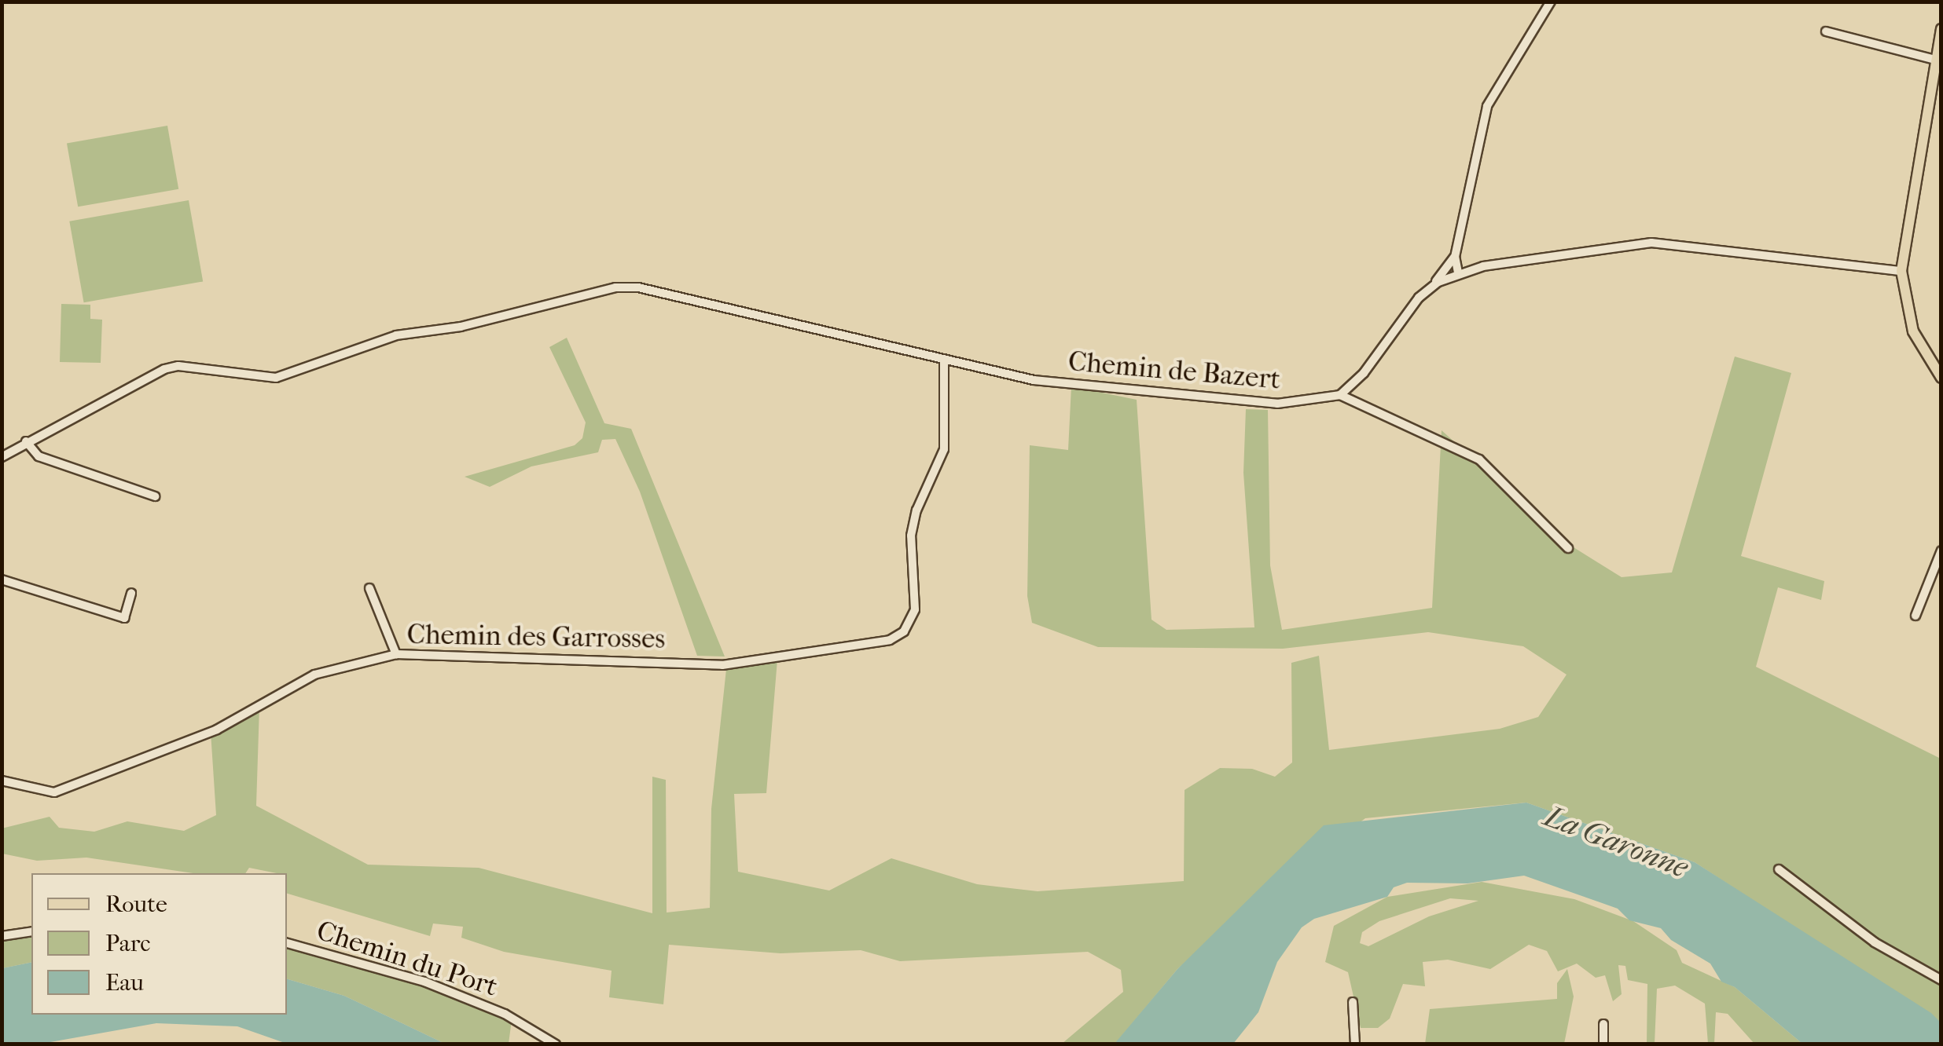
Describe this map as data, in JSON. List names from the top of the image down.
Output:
{
  "streets": {
    "street": ["Chemin de Bazert", "Chemin des Garrosses", "Chemin du Port"]
  },
  "crossings": [
    ["Chemin de Bazert", "Chemin des Garrosses"]
  ],
  "water": ["La Garonne"],
  "legend": ["Route", "Parc", "Eau"]
}
